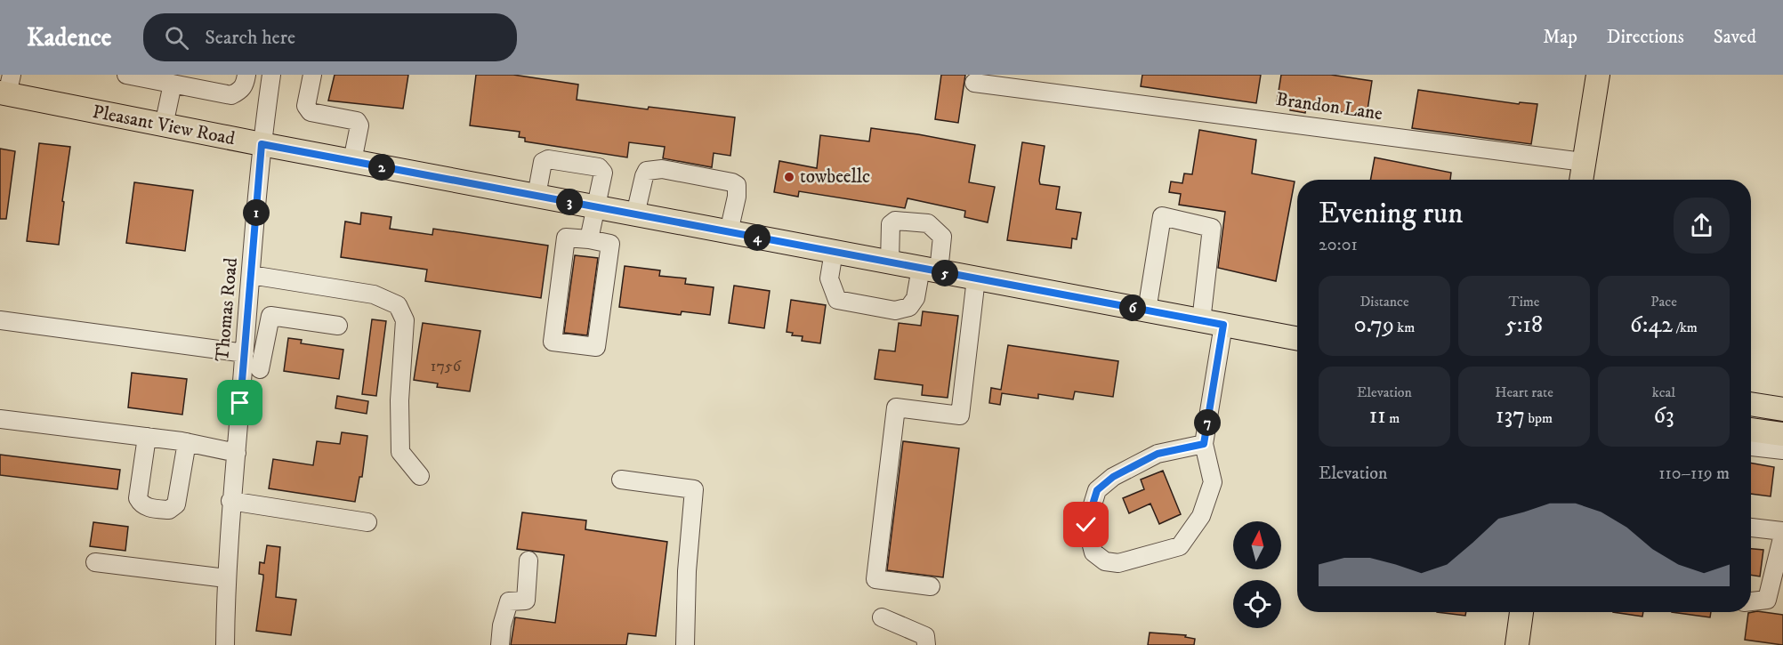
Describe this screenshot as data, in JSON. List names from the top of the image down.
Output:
{
  "streets": {
    "main road": ["Pleasant View Road"],
    "street": ["Brandon Lane", "Thomas Road"]
  },
  "crossings": [
    ["Pleasant View Road", "Thomas Road"]
  ],
  "places": ["towbeellc"],
  "house_numbers": ["1756"],
  "north": "top",
  "page": {
    "header": "Kadence",
    "search": "Search here",
    "nav": ["Map", "Directions", "Saved"],
    "pins": [
      "2",
      "3",
      "1",
      "4",
      "5",
      "6",
      "7"
    ],
    "heading": ["Evening run", "20:01"],
    "stats": [
      ["Distance", "0.79 km"],
      ["Time", "5:18"],
      ["Pace", "6:42 /km"],
      ["Elevation", "11 m"],
      ["Heart rate", "137 bpm"],
      ["kcal", "63"]
    ],
    "chart": ["Elevation", "110–119 m"]
  }
}
